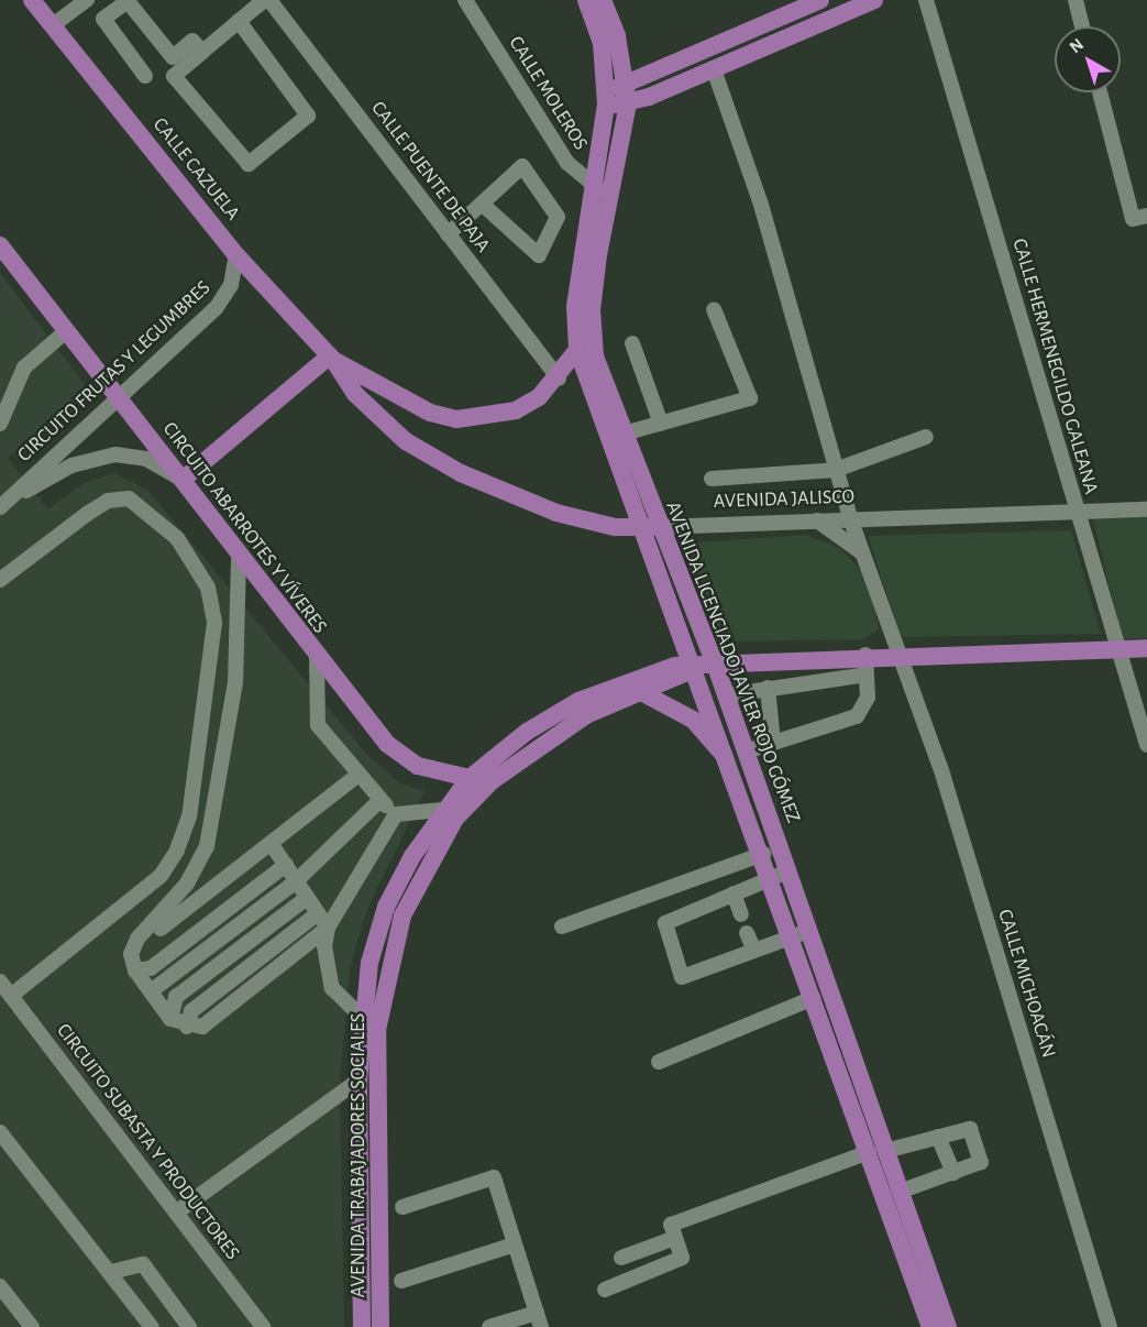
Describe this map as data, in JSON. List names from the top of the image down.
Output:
{
  "streets": {
    "main road": [
      "CALLE CAZUELA",
      "AVENIDA JALISCO",
      "CIRCUITO ABARROTES Y VÍVERES",
      "AVENIDA LICENCIADO JAVIER ROJO GÓMEZ",
      "AVENIDA TRABAJADORES SOCIALES"
    ],
    "street": [
      "CALLE MOLEROS",
      "CALLE PUENTE DE PAJA",
      "CALLE HERMENEGILDO GALEANA",
      "CIRCUITO FRUTAS Y LEGUMBRES",
      "CALLE MICHOACÁN",
      "CIRCUITO SUBASTA Y PRODUCTORES"
    ]
  },
  "crossings": [
    ["CALLE MOLEROS", "AVENIDA LICENCIADO JAVIER ROJO GÓMEZ"],
    ["CALLE CAZUELA", "CALLE PUENTE DE PAJA"],
    ["CALLE CAZUELA", "CIRCUITO FRUTAS Y LEGUMBRES"],
    ["CALLE CAZUELA", "AVENIDA JALISCO"],
    ["CALLE CAZUELA", "AVENIDA LICENCIADO JAVIER ROJO GÓMEZ"],
    ["CALLE HERMENEGILDO GALEANA", "AVENIDA JALISCO"],
    ["CIRCUITO FRUTAS Y LEGUMBRES", "CIRCUITO ABARROTES Y VÍVERES"],
    ["AVENIDA JALISCO", "AVENIDA LICENCIADO JAVIER ROJO GÓMEZ"],
    ["AVENIDA JALISCO", "CALLE MICHOACÁN"],
    ["CIRCUITO ABARROTES Y VÍVERES", "AVENIDA TRABAJADORES SOCIALES"],
    ["AVENIDA LICENCIADO JAVIER ROJO GÓMEZ", "AVENIDA TRABAJADORES SOCIALES"]
  ],
  "north": "top left"
}
